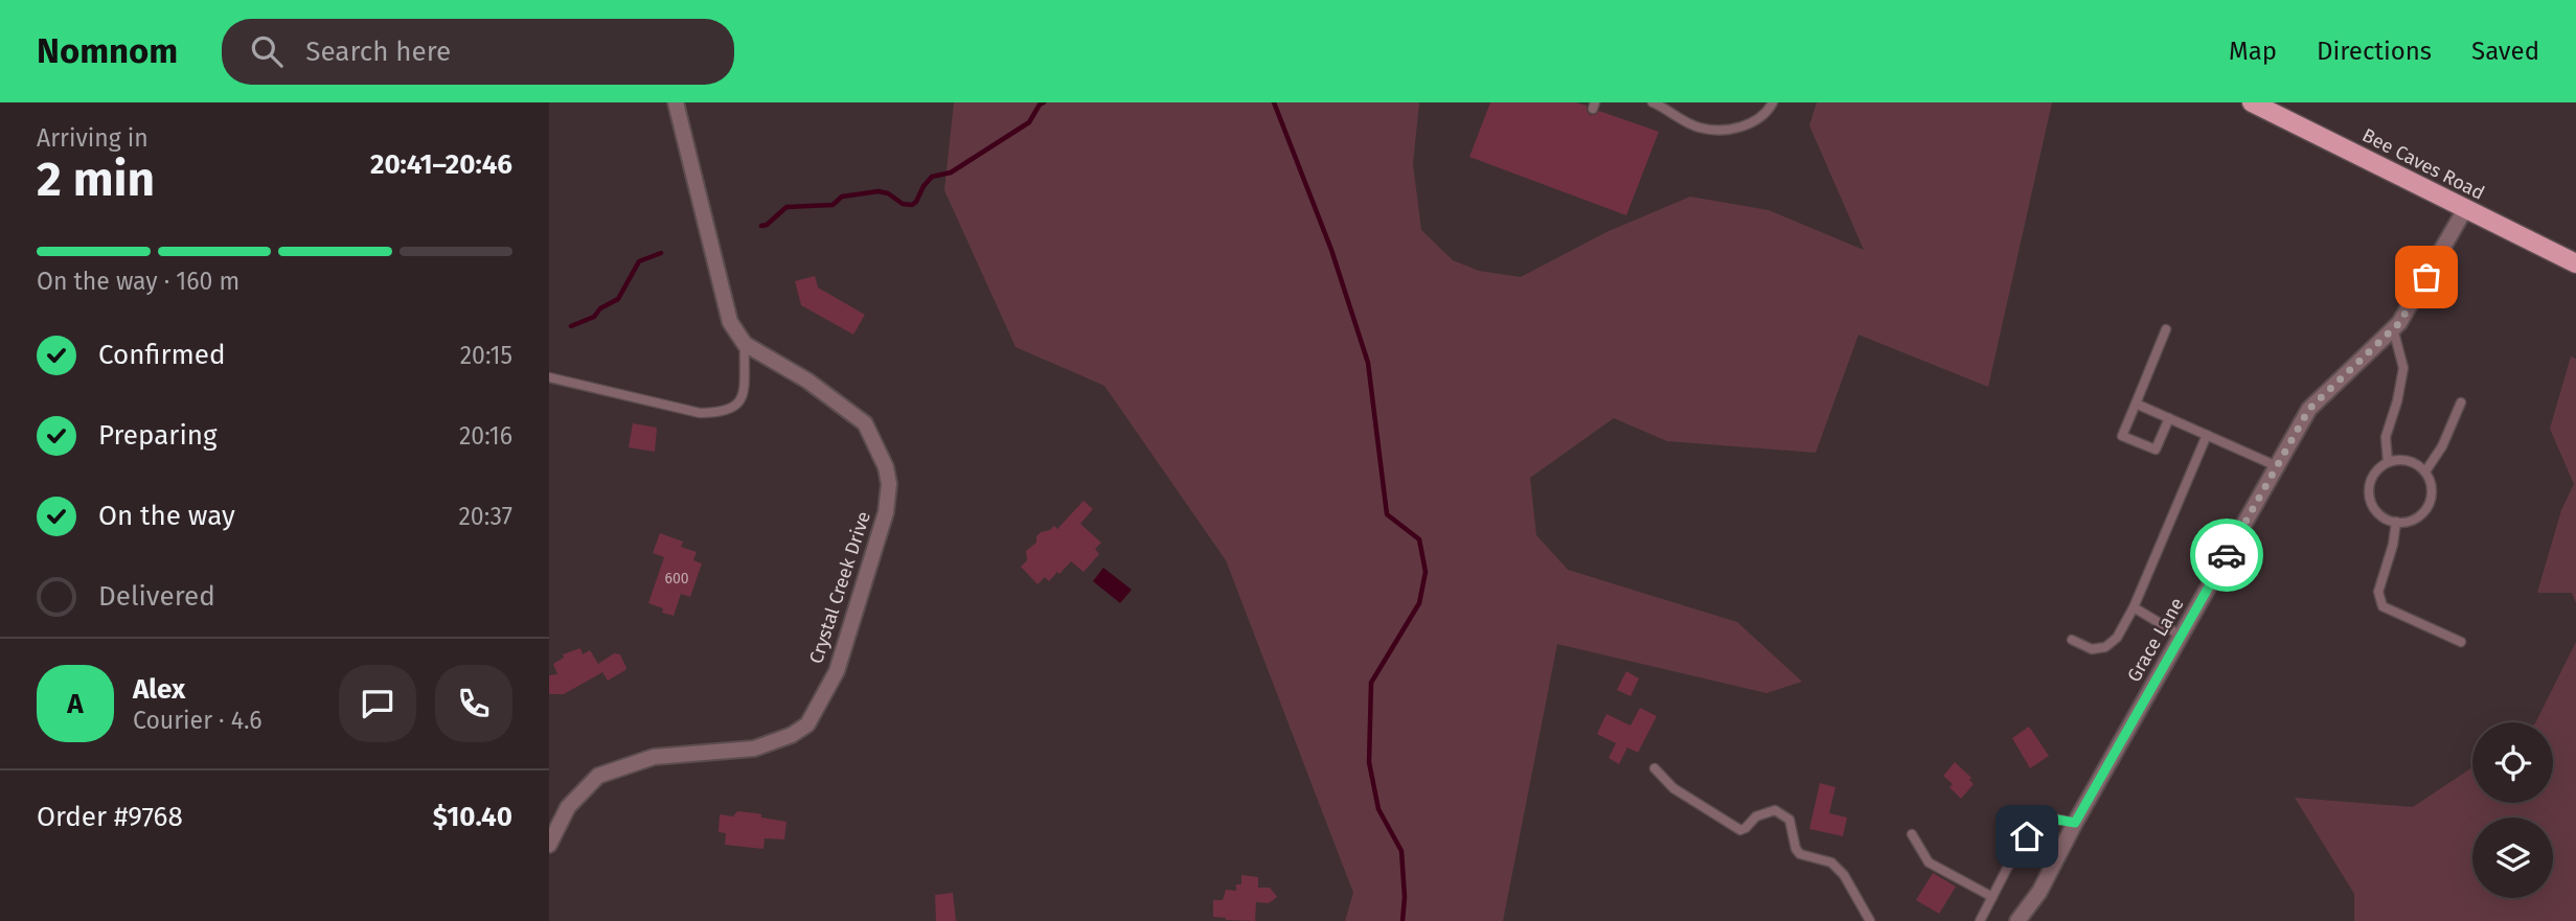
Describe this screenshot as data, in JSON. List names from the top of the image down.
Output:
{
  "streets": {
    "main road": ["Bee Caves Road"],
    "street": ["Crystal Creek Drive", "Grace Lane"]
  },
  "crossings": [
    ["Bee Caves Road", "Grace Lane"]
  ],
  "house_numbers": ["600"],
  "page": {
    "header": "Nomnom",
    "search": "Search here",
    "nav": ["Map", "Directions", "Saved"],
    "heading": ["2 min", "Arriving in", "20:41–20:46"],
    "panel": [
      "Alex",
      "Courier · 4.6",
      "Order #9768",
      "$10.40"
    ],
    "bar": "On the way · 160 m",
    "list": [
      ["Confirmed", "20:15"],
      ["Preparing", "20:16"],
      ["On the way", "20:37"],
      "Delivered"
    ],
    "round": "A"
  }
}
